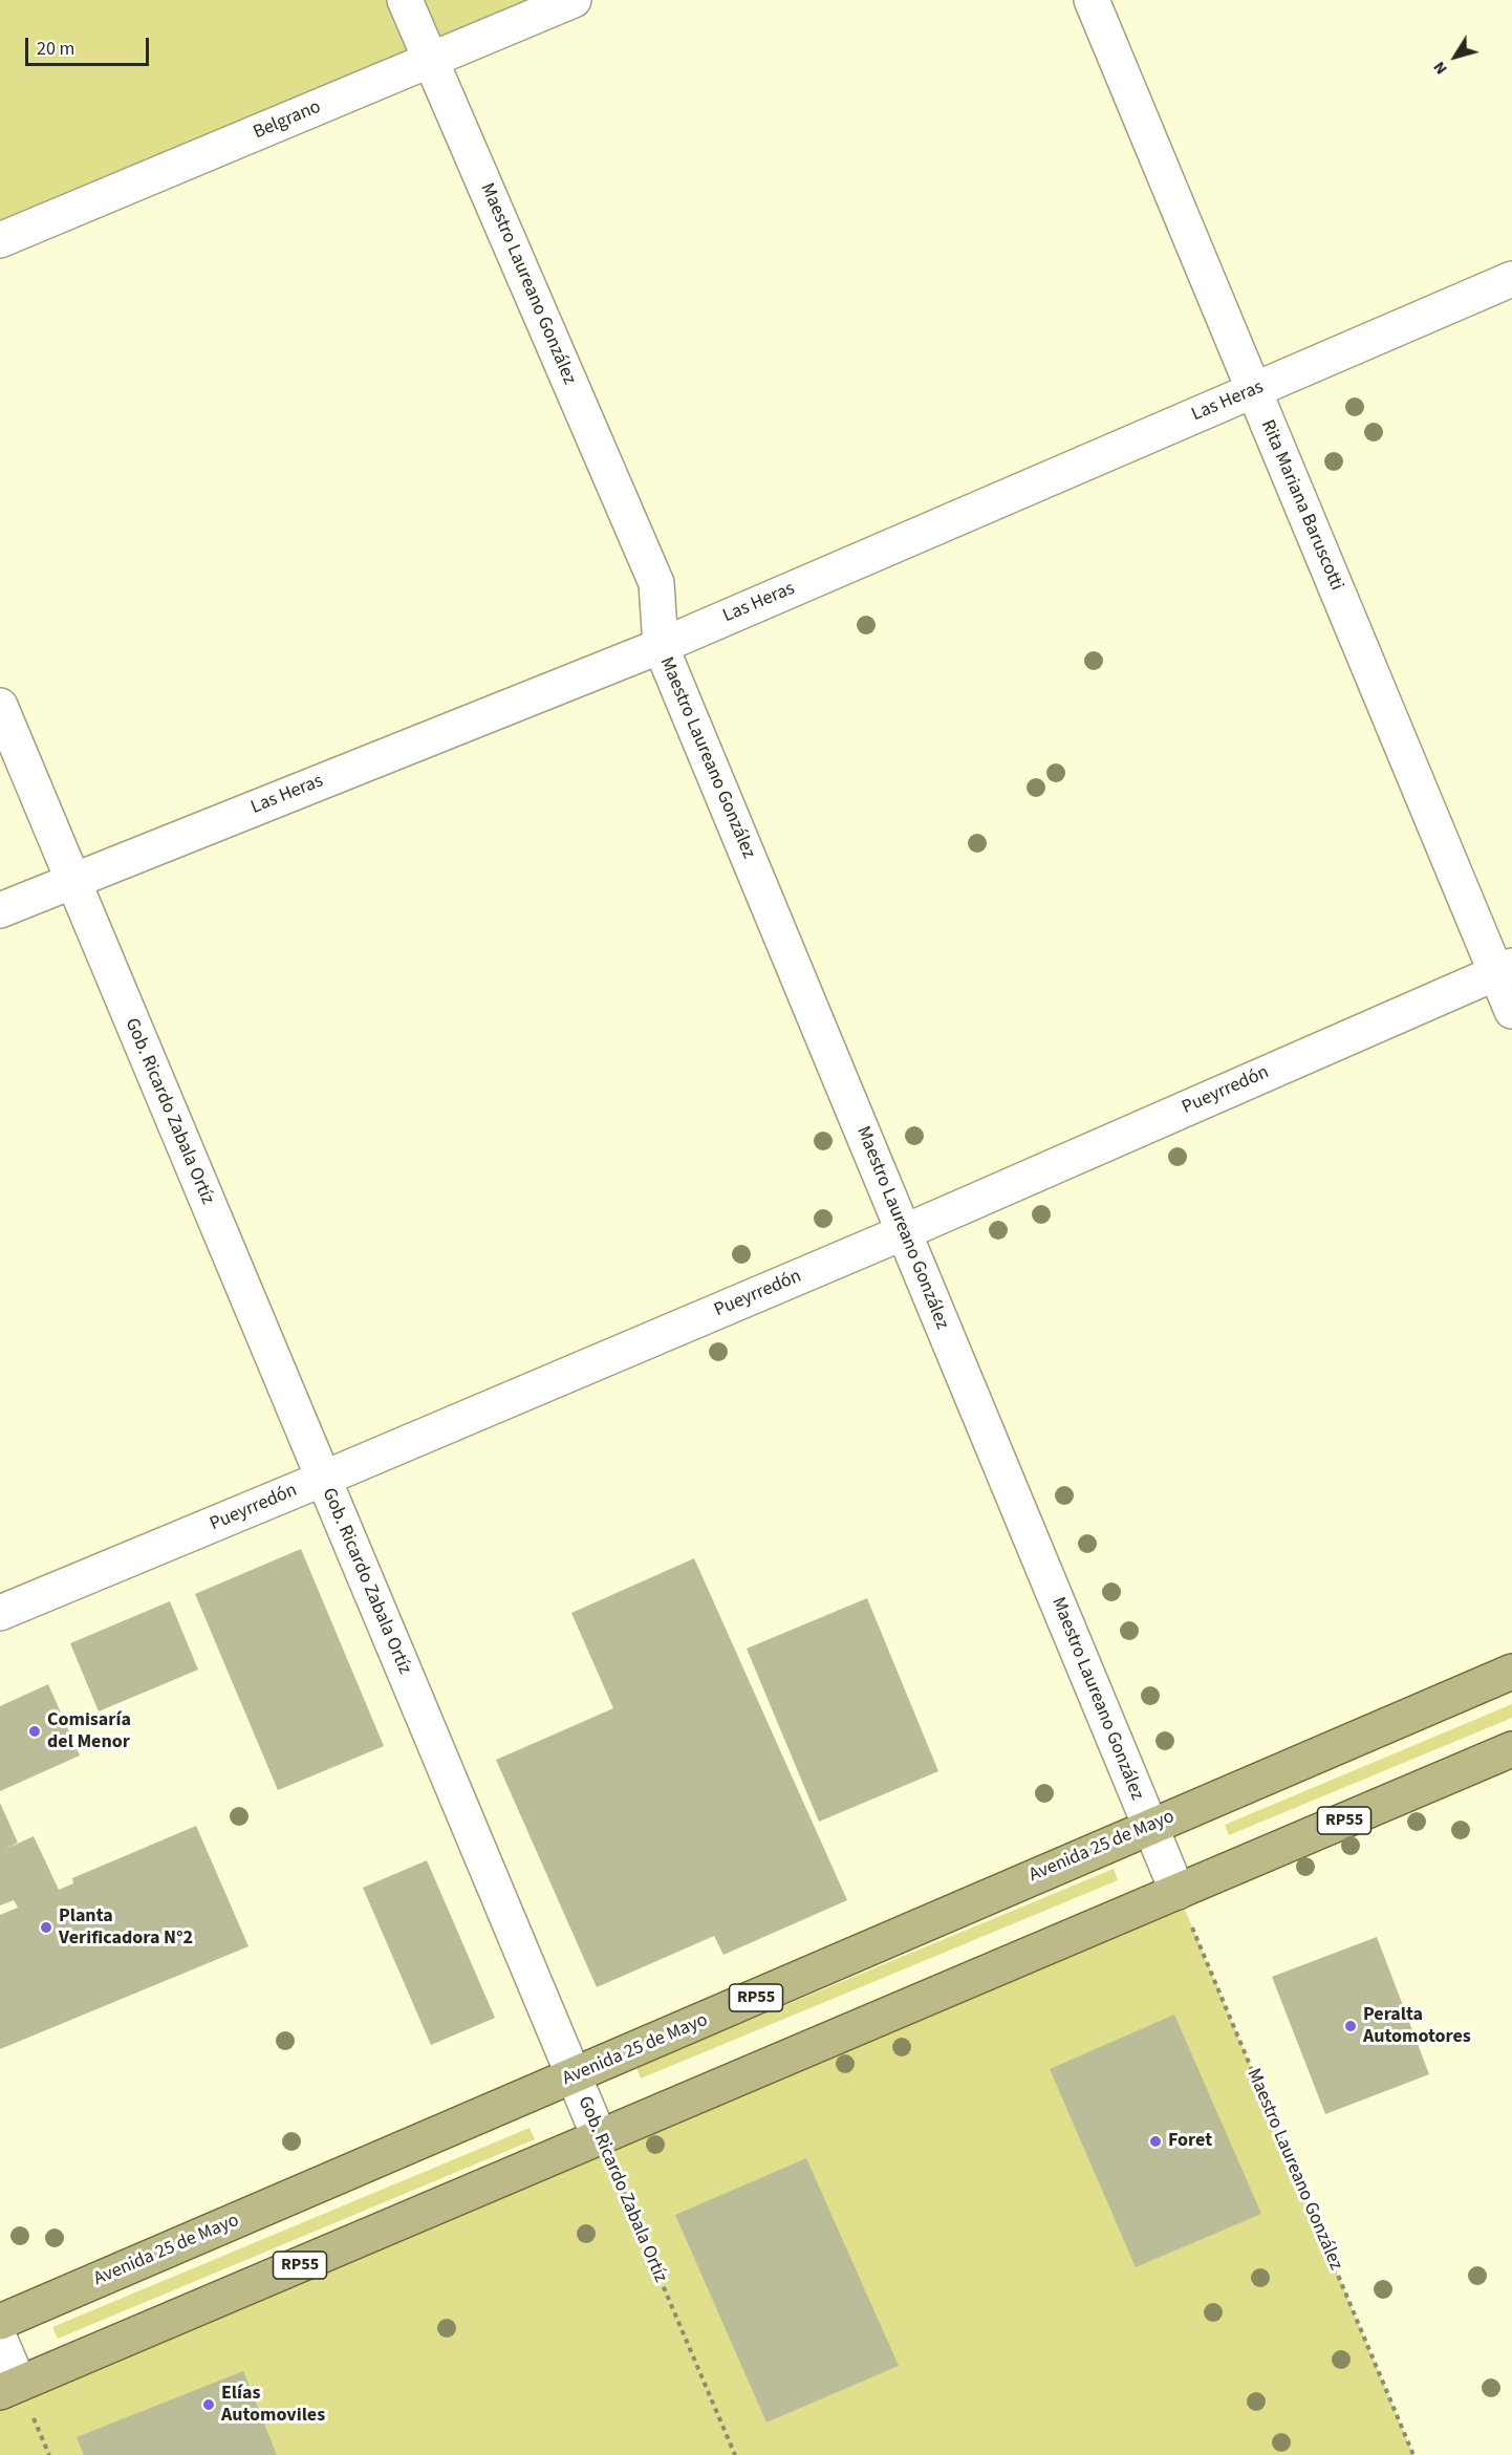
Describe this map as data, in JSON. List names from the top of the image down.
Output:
{
  "streets": {
    "main road": ["RP55", "Avenida 25 de Mayo"],
    "street": [
      "Belgrano",
      "Maestro Laureano González",
      "Las Heras",
      "Rita Mariana Baruscotti",
      "Pueyrredón",
      "Gob. Ricardo Zabala Ortíz"
    ]
  },
  "crossings": [
    ["Belgrano", "Maestro Laureano González"],
    ["Maestro Laureano González", "Las Heras"],
    ["Maestro Laureano González", "Pueyrredón"],
    ["Maestro Laureano González", "RP55"],
    ["Maestro Laureano González", "Avenida 25 de Mayo"],
    ["Las Heras", "Rita Mariana Baruscotti"],
    ["Las Heras", "Gob. Ricardo Zabala Ortíz"],
    ["Rita Mariana Baruscotti", "Pueyrredón"],
    ["Pueyrredón", "Gob. Ricardo Zabala Ortíz"],
    ["Gob. Ricardo Zabala Ortíz", "RP55"],
    ["Gob. Ricardo Zabala Ortíz", "Avenida 25 de Mayo"]
  ],
  "places": [
    "Comisaría del Menor",
    "Planta Verificadora N°2",
    "Peralta Automotores",
    "Foret",
    "Elías Automoviles"
  ],
  "scale_bar": "20 m",
  "north": "bottom left"
}
